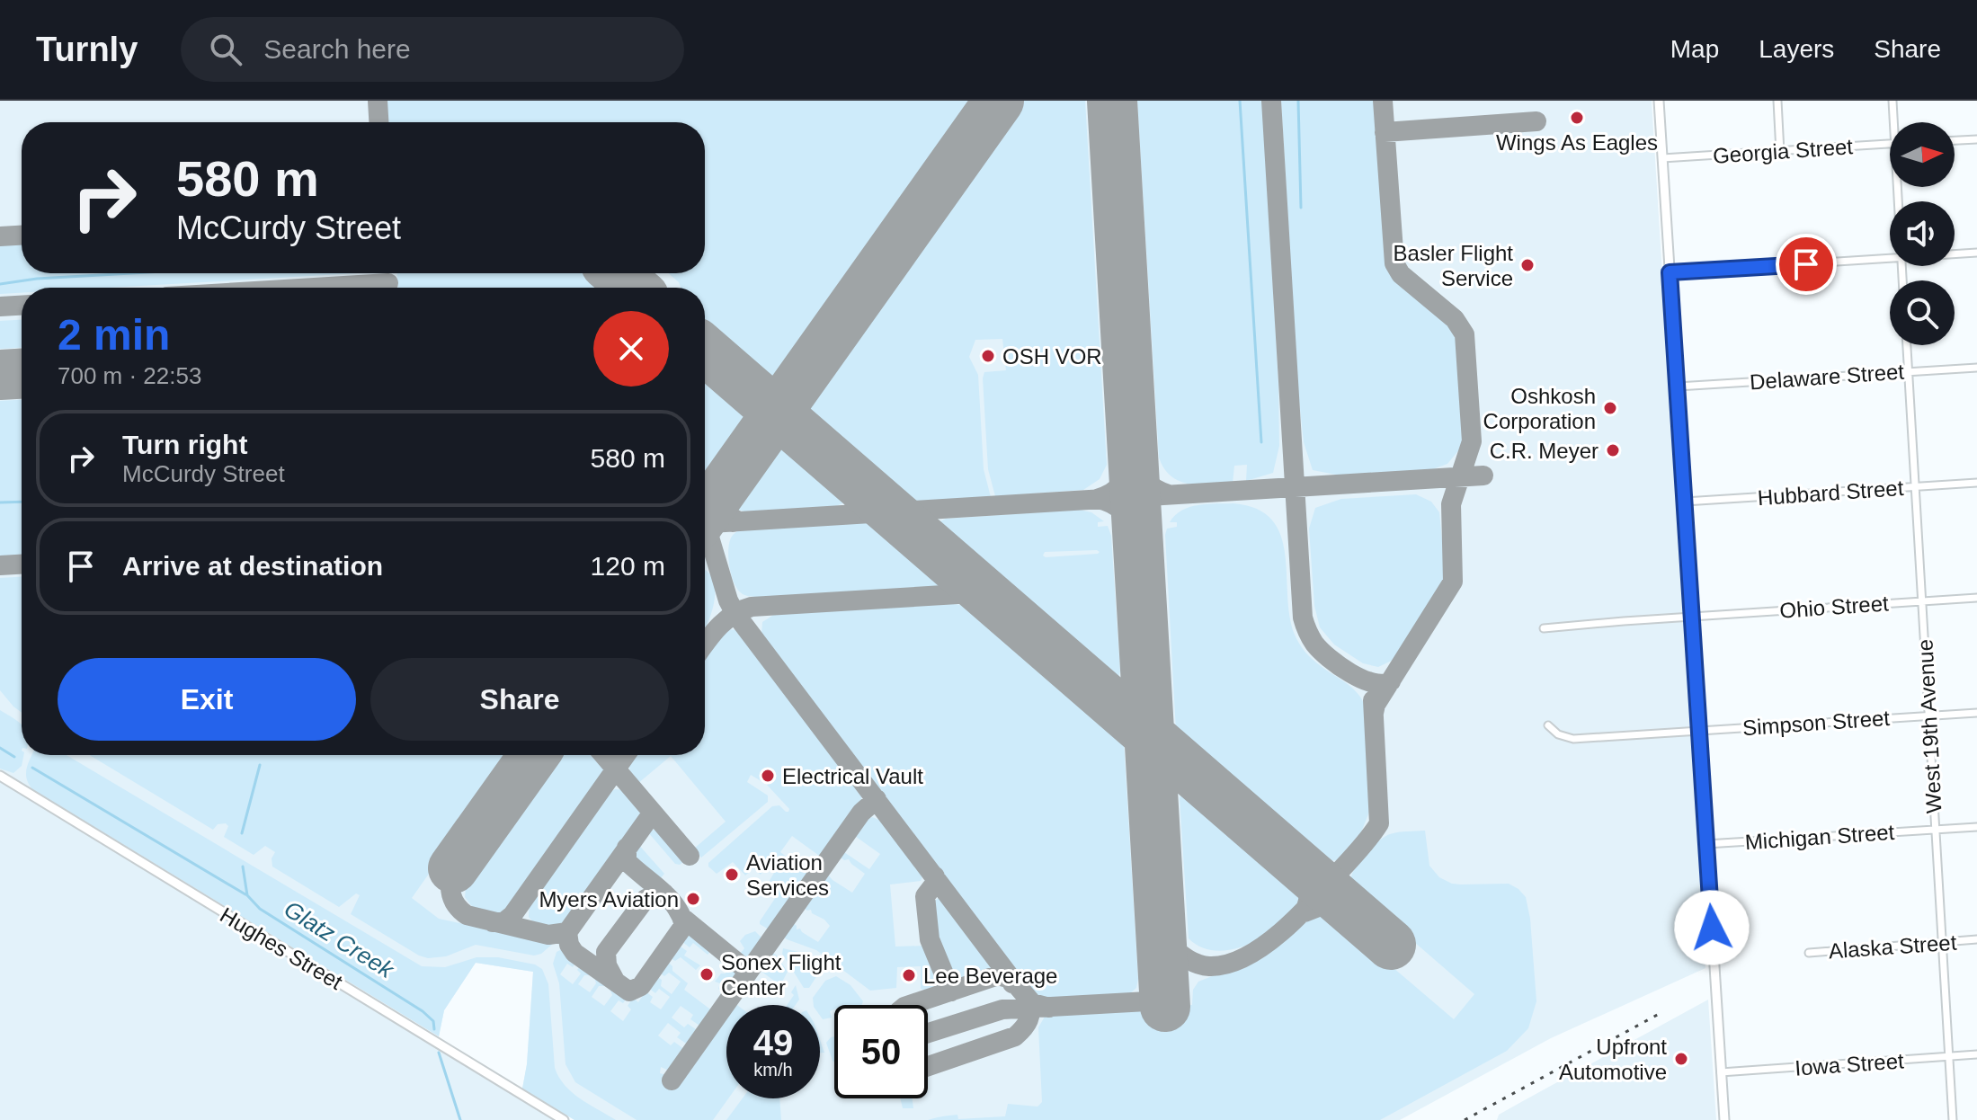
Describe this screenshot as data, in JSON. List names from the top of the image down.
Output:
{
  "streets": {
    "main road": ["Hughes Street"],
    "street": [
      "Georgia Street",
      "Delaware Street",
      "Hubbard Street",
      "Ohio Street",
      "Simpson Street",
      "West 19th Avenue",
      "Michigan Street",
      "Alaska Street",
      "Iowa Street"
    ]
  },
  "crossings": [
    ["Delaware Street", "West 19th Avenue"],
    ["Hubbard Street", "West 19th Avenue"],
    ["Ohio Street", "West 19th Avenue"],
    ["Simpson Street", "West 19th Avenue"],
    ["West 19th Avenue", "Michigan Street"],
    ["West 19th Avenue", "Alaska Street"],
    ["West 19th Avenue", "Iowa Street"]
  ],
  "water": ["Glatz Creek"],
  "places": [
    "Wings As Eagles",
    "Basler Flight Service",
    "OSH VOR",
    "Oshkosh Corporation",
    "C.R. Meyer",
    "Electrical Vault",
    "Aviation Services",
    "Myers Aviation",
    "Sonex Flight Center",
    "Lee Beverage",
    "Upfront Automotive"
  ],
  "north": "right",
  "page": {
    "header": "Turnly",
    "search": "Search here",
    "nav": ["Map", "Layers", "Share"],
    "turn": ["580 m", "McCurdy Street"],
    "heading": ["2 min", "700 m · 22:53"],
    "list": [
      {
        "name": "Turn right",
        "note": "McCurdy Street",
        "value": "580 m"
      },
      {
        "name": "Arrive at destination",
        "value": "120 m"
      }
    ],
    "buttons": ["Exit", "Share"],
    "speed": "49 km/h",
    "limit": "50"
  }
}
